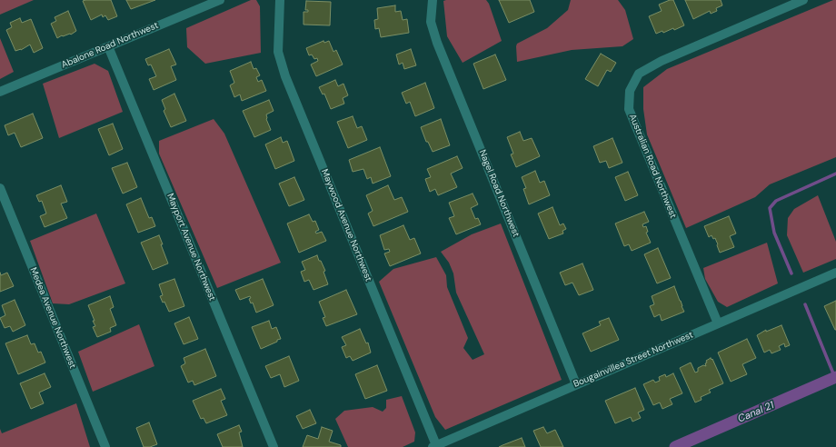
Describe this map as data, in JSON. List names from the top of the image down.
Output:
{
  "streets": {
    "street": [
      "Abalone Road Northwest",
      "Australian Road Northwest",
      "Nagel Road Northwest",
      "Maywood Avenue Northwest",
      "Mayport Avenue Northwest",
      "Medea Avenue Northwest",
      "Bougainvillea Street Northwest"
    ]
  },
  "crossings": [
    ["Abalone Road Northwest", "Mayport Avenue Northwest"],
    ["Australian Road Northwest", "Bougainvillea Street Northwest"],
    ["Nagel Road Northwest", "Bougainvillea Street Northwest"],
    ["Maywood Avenue Northwest", "Bougainvillea Street Northwest"]
  ],
  "water": ["Canal 21"]
}
